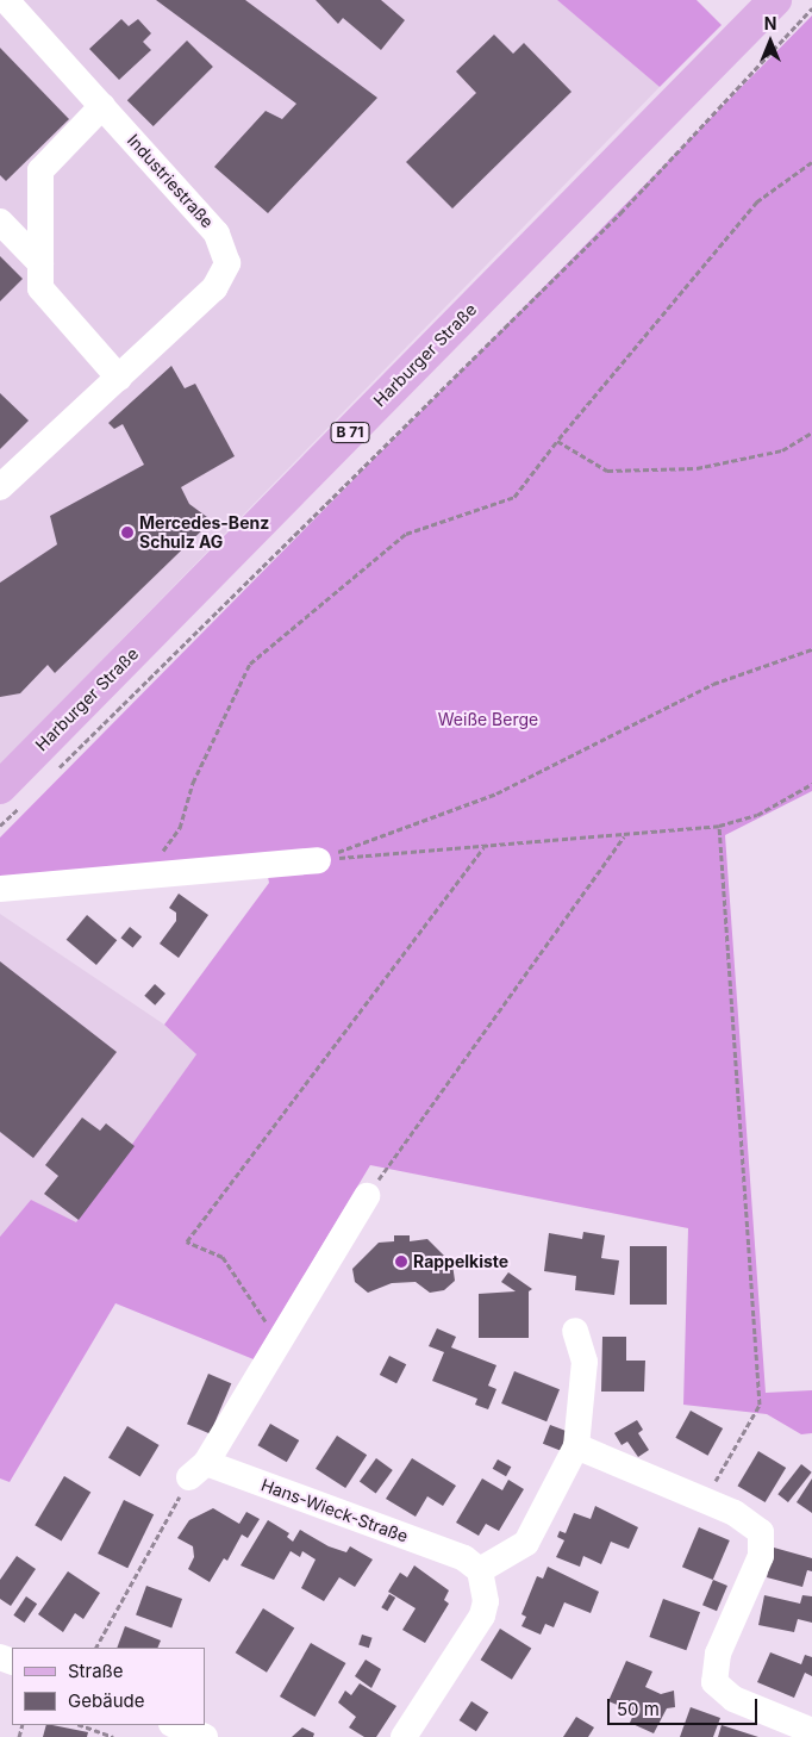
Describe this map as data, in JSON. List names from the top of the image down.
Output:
{
  "streets": {
    "main road": ["Harburger Straße", "B 71"],
    "street": ["Industriestraße", "Hans-Wieck-Straße"]
  },
  "parks": ["Weiße Berge"],
  "places": ["Mercedes-Benz Schulz AG", "Rappelkiste"],
  "legend": ["Straße", "Gebäude"],
  "scale_bar": "50 m",
  "north": "top"
}
